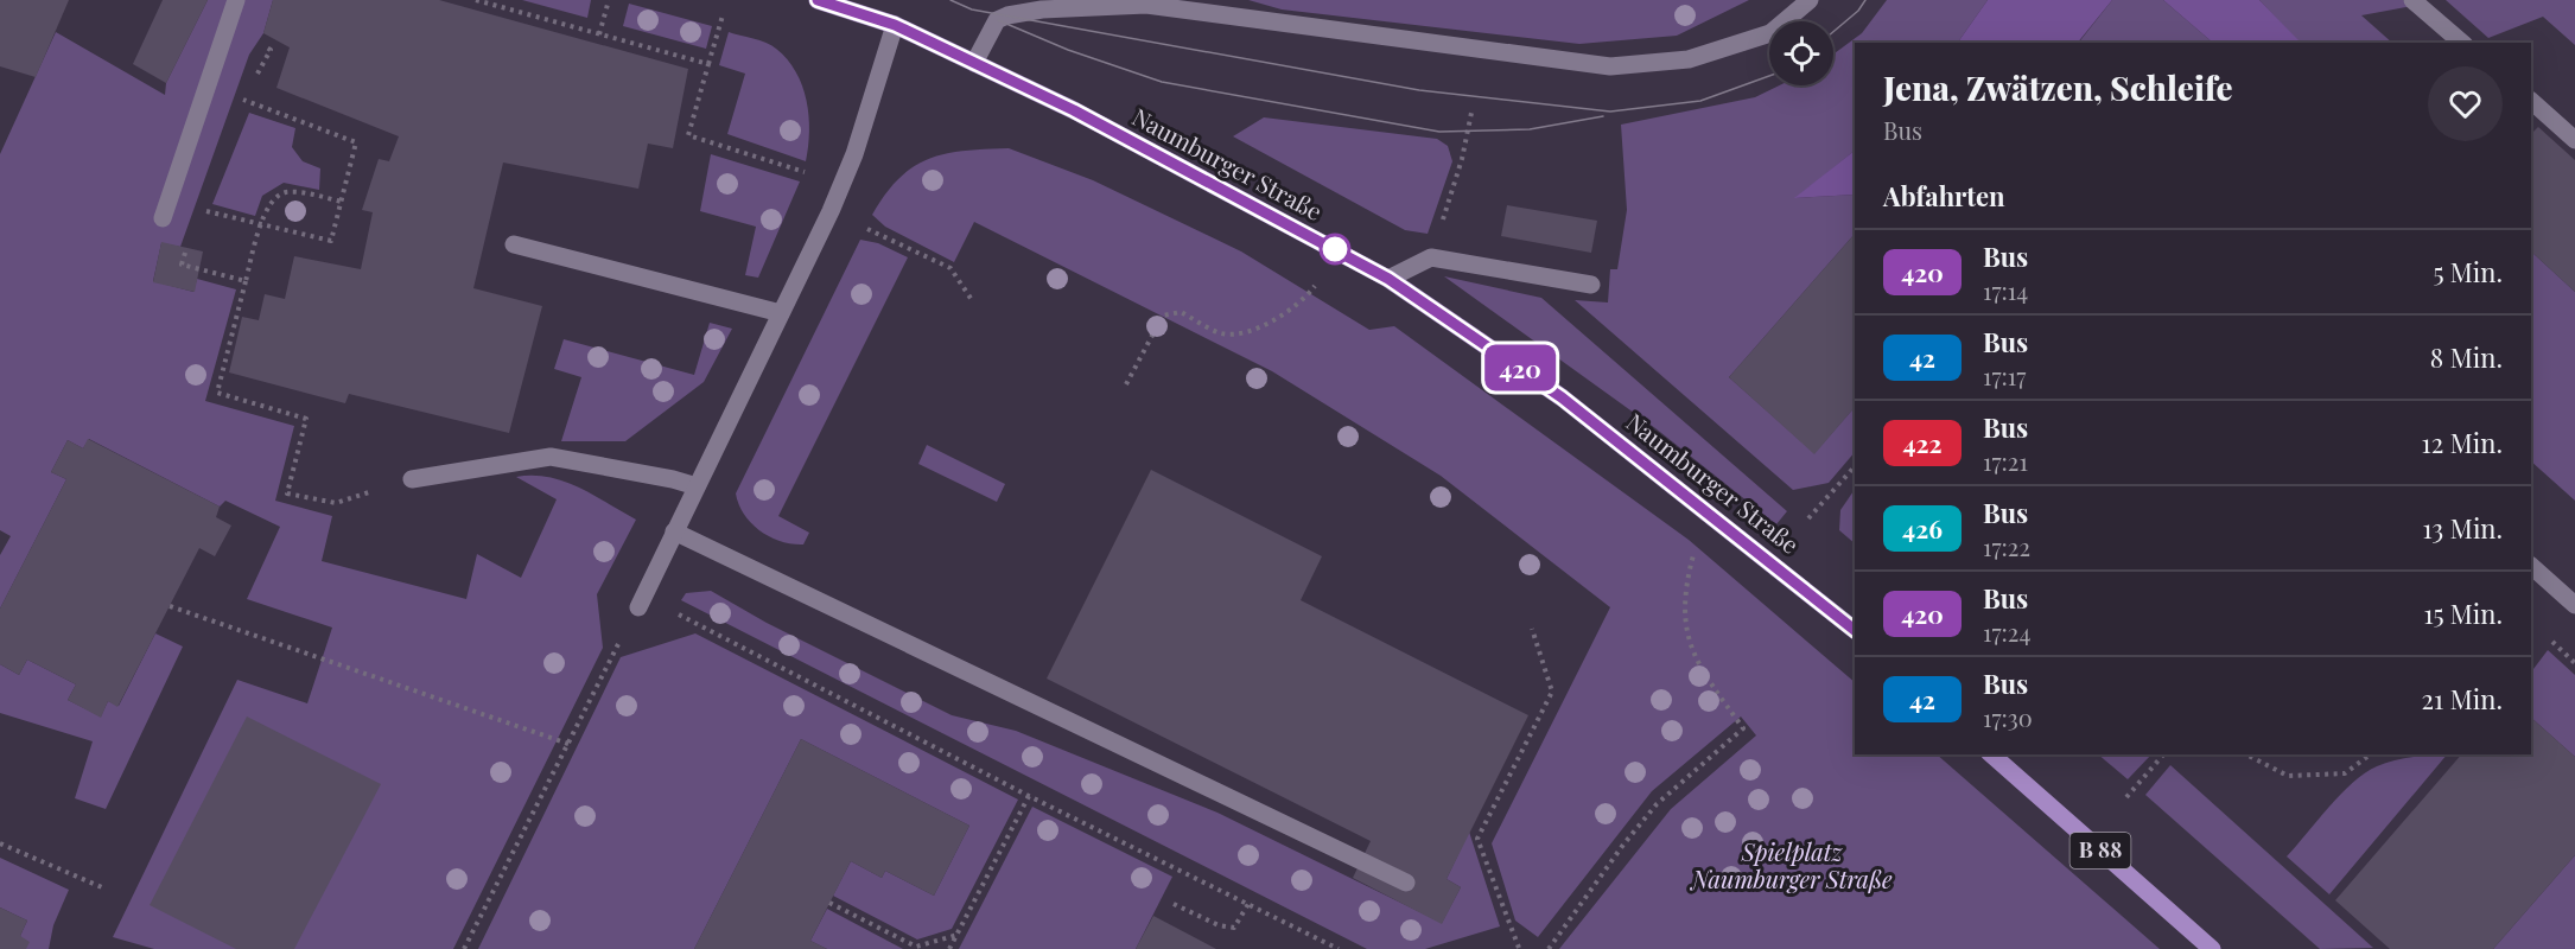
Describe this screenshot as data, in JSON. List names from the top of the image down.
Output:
{
  "streets": {
    "main road": ["Naumburger Straße", "B 88"]
  },
  "parks": ["Spielplatz Naumburger Straße"],
  "lines": ["bus line 420"],
  "page": {
    "on_map": "420",
    "heading": [
      ["Jena, Zwätzen, Schleife", "Bus"],
      "Abfahrten"
    ],
    "list": [
      {
        "mark": "420",
        "name": "Bus",
        "note": "17:14",
        "value": "5 Min."
      },
      {
        "mark": "42",
        "name": "Bus",
        "note": "17:17",
        "value": "8 Min."
      },
      {
        "mark": "422",
        "name": "Bus",
        "note": "17:21",
        "value": "12 Min."
      },
      {
        "mark": "426",
        "name": "Bus",
        "note": "17:22",
        "value": "13 Min."
      },
      {
        "mark": "420",
        "name": "Bus",
        "note": "17:24",
        "value": "15 Min."
      },
      {
        "mark": "42",
        "name": "Bus",
        "note": "17:30",
        "value": "21 Min."
      }
    ]
  }
}
